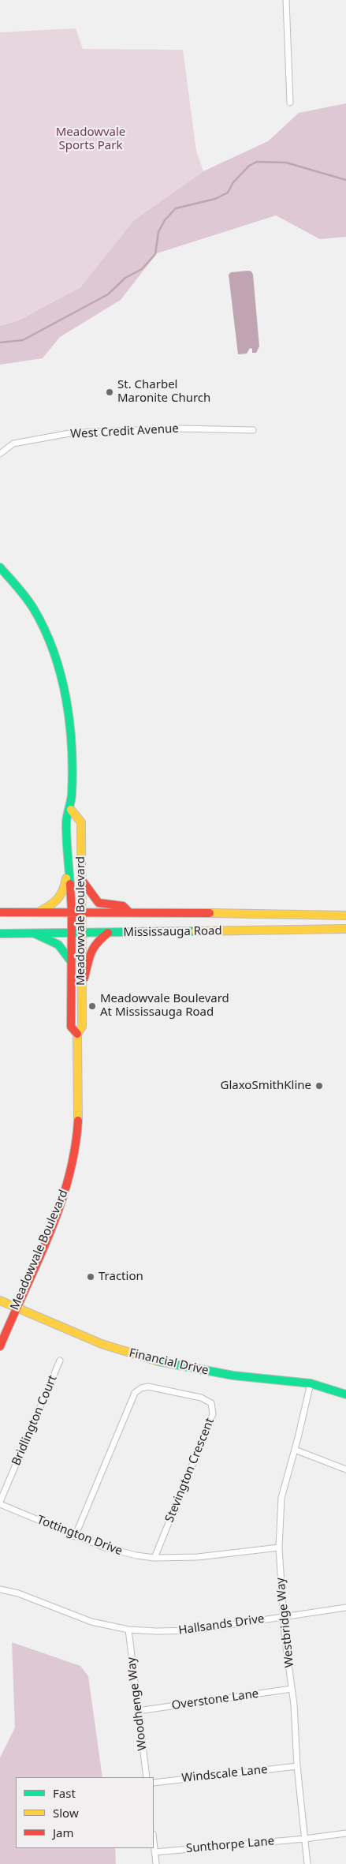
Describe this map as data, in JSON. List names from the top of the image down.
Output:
{
  "streets": {
    "main road": ["Meadowvale Boulevard", "Mississauga Road", "Financial Drive"],
    "street": [
      "West Credit Avenue",
      "Bridlington Court",
      "Stevington Crescent",
      "Tottington Drive",
      "Westbridge Way",
      "Hallsands Drive",
      "Overstone Lane",
      "Woodhenge Way",
      "Windscale Lane",
      "Sunthorpe Lane"
    ]
  },
  "crossings": [
    ["Meadowvale Boulevard", "Mississauga Road"],
    ["Meadowvale Boulevard", "Financial Drive"],
    ["Financial Drive", "Westbridge Way"],
    ["Bridlington Court", "Tottington Drive"],
    ["Stevington Crescent", "Tottington Drive"],
    ["Tottington Drive", "Westbridge Way"],
    ["Westbridge Way", "Hallsands Drive"],
    ["Westbridge Way", "Overstone Lane"],
    ["Westbridge Way", "Windscale Lane"],
    ["Westbridge Way", "Sunthorpe Lane"],
    ["Hallsands Drive", "Woodhenge Way"],
    ["Overstone Lane", "Woodhenge Way"]
  ],
  "parks": ["Meadowvale Sports Park"],
  "places": [
    "St. Charbel Maronite Church",
    "Meadowvale Boulevard At Mississauga Road",
    "GlaxoSmithKline",
    "Traction"
  ],
  "legend": ["Fast", "Slow", "Jam"]
}
